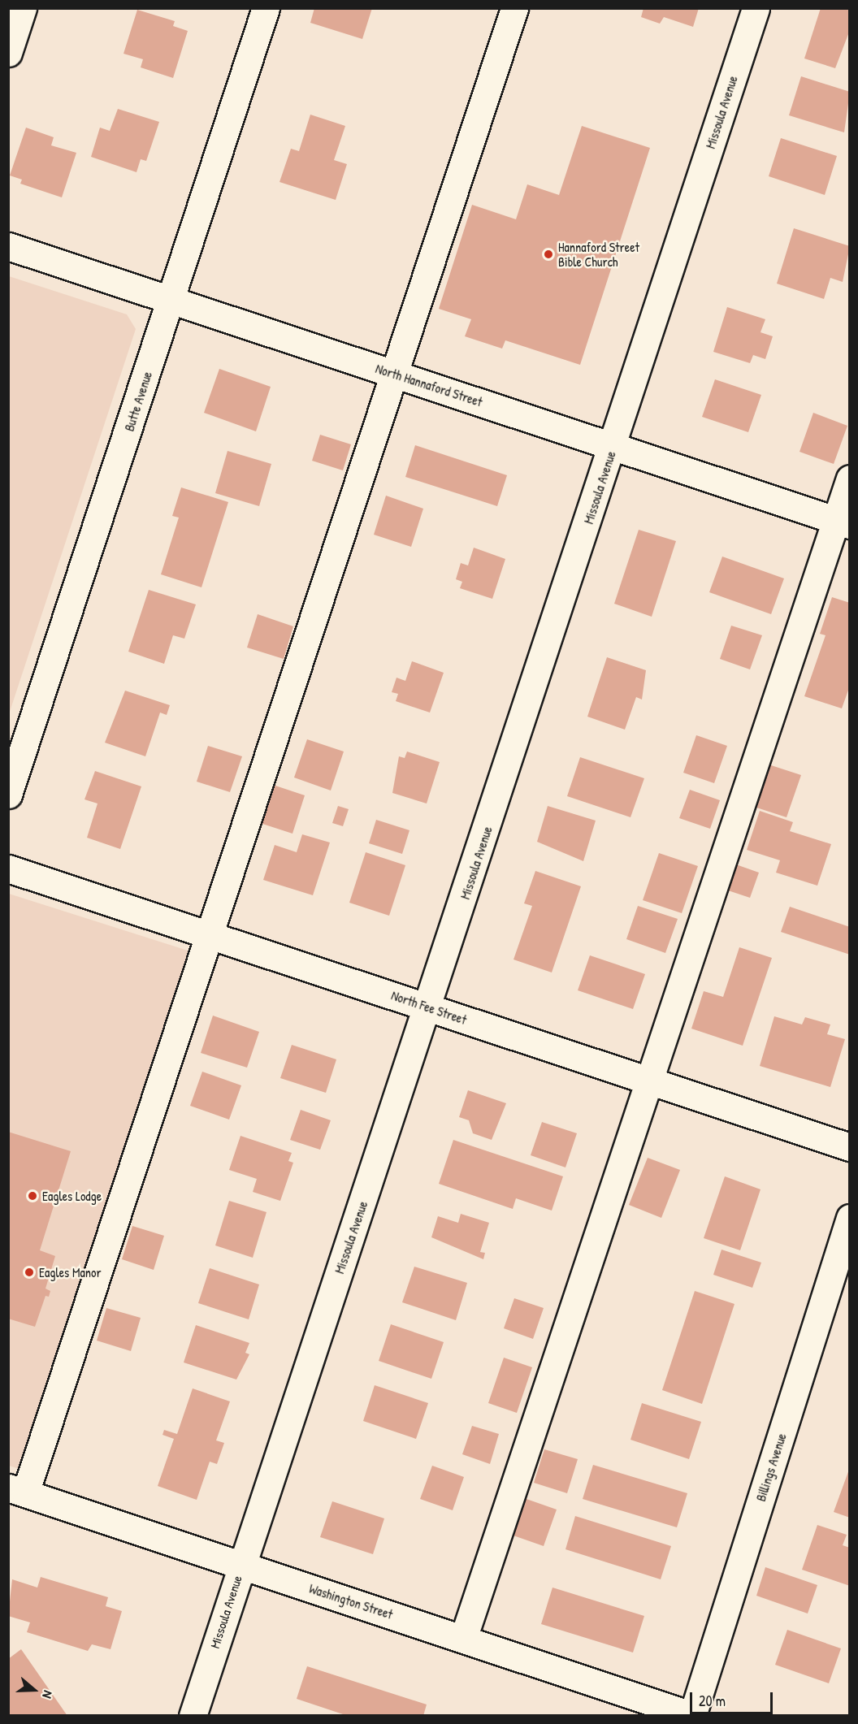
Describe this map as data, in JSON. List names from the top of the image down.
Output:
{
  "streets": {
    "street": [
      "Missoula Avenue",
      "North Hannaford Street",
      "Butte Avenue",
      "North Fee Street",
      "Billings Avenue",
      "Washington Street"
    ]
  },
  "crossings": [
    ["Missoula Avenue", "North Hannaford Street"],
    ["Missoula Avenue", "North Fee Street"],
    ["Missoula Avenue", "Washington Street"],
    ["North Hannaford Street", "Butte Avenue"],
    ["Billings Avenue", "Washington Street"]
  ],
  "places": ["Hannaford Street Bible Church", "Eagles Lodge", "Eagles Manor"],
  "scale_bar": "20 m",
  "north": "right"
}
